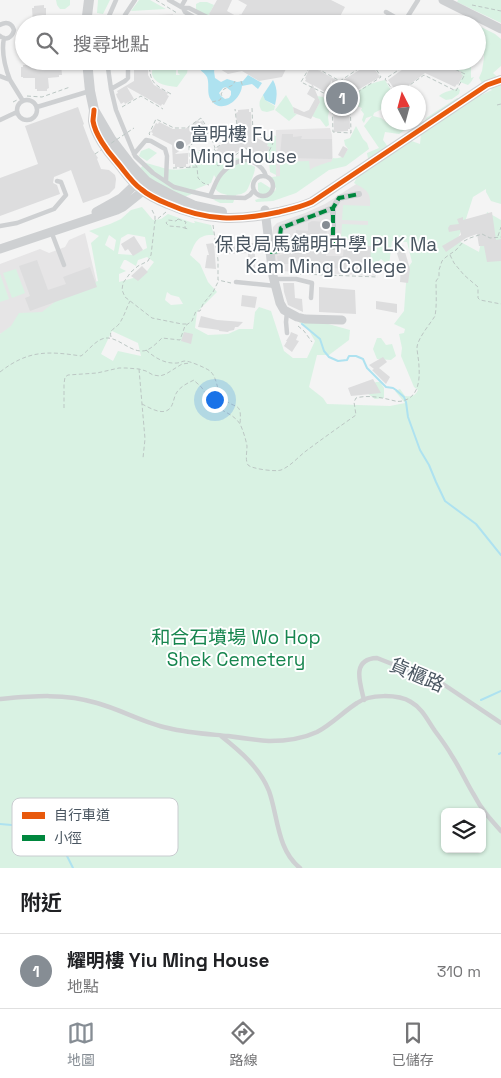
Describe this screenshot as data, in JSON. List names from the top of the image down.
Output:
{
  "streets": {
    "lane": ["貨櫃路"]
  },
  "parks": ["和合石墳場 Wo Hop Shek Cemetery"],
  "places": ["富明樓 Fu Ming House", "保良局馬錦明中學 PLK Ma Kam Ming College"],
  "legend": ["自行車道", "小徑"],
  "north": "top",
  "page": {
    "search": "搜尋地點",
    "pins": "1",
    "heading": "附近",
    "list": [
      {
        "mark": "1",
        "name": "耀明樓 Yiu Ming House",
        "note": "地點",
        "value": "310 m"
      }
    ],
    "nav": ["地圖", "路線", "已儲存"]
  }
}
